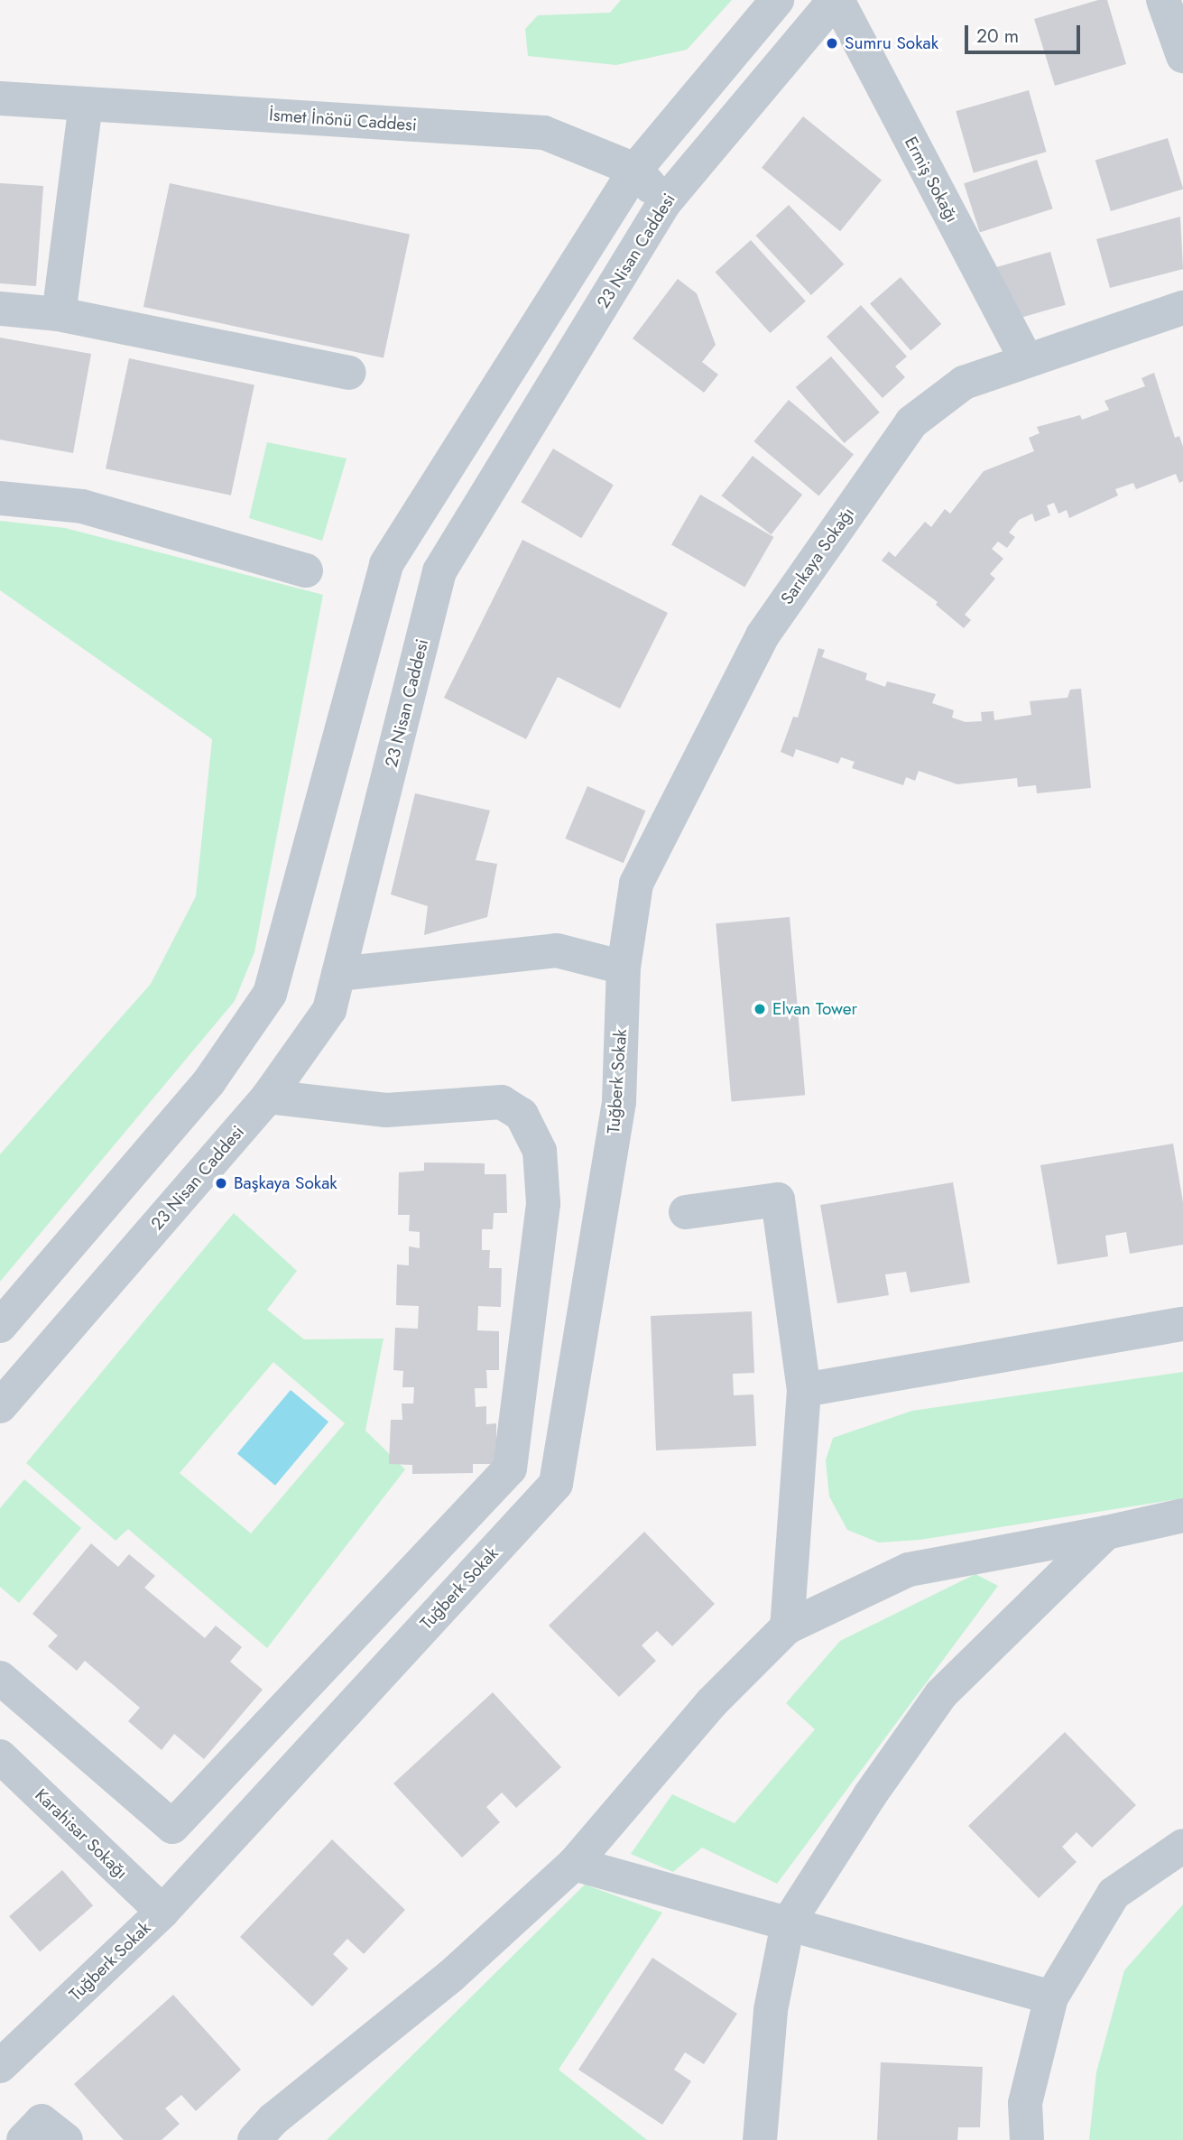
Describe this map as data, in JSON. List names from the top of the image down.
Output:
{
  "streets": {
    "street": [
      "İsmet İnönü Caddesi",
      "Ermiş Sokağı",
      "23 Nisan Caddesi",
      "Sarıkaya Sokağı",
      "Tuğberk Sokak",
      "Karahisar Sokağı"
    ]
  },
  "crossings": [
    ["İsmet İnönü Caddesi", "23 Nisan Caddesi"],
    ["Ermiş Sokağı", "23 Nisan Caddesi"],
    ["Ermiş Sokağı", "Sarıkaya Sokağı"],
    ["Sarıkaya Sokağı", "Tuğberk Sokak"],
    ["Tuğberk Sokak", "Karahisar Sokağı"]
  ],
  "places": ["Sumru Sokak", "Elvan Tower", "Başkaya Sokak"],
  "scale_bar": "20 m"
}
